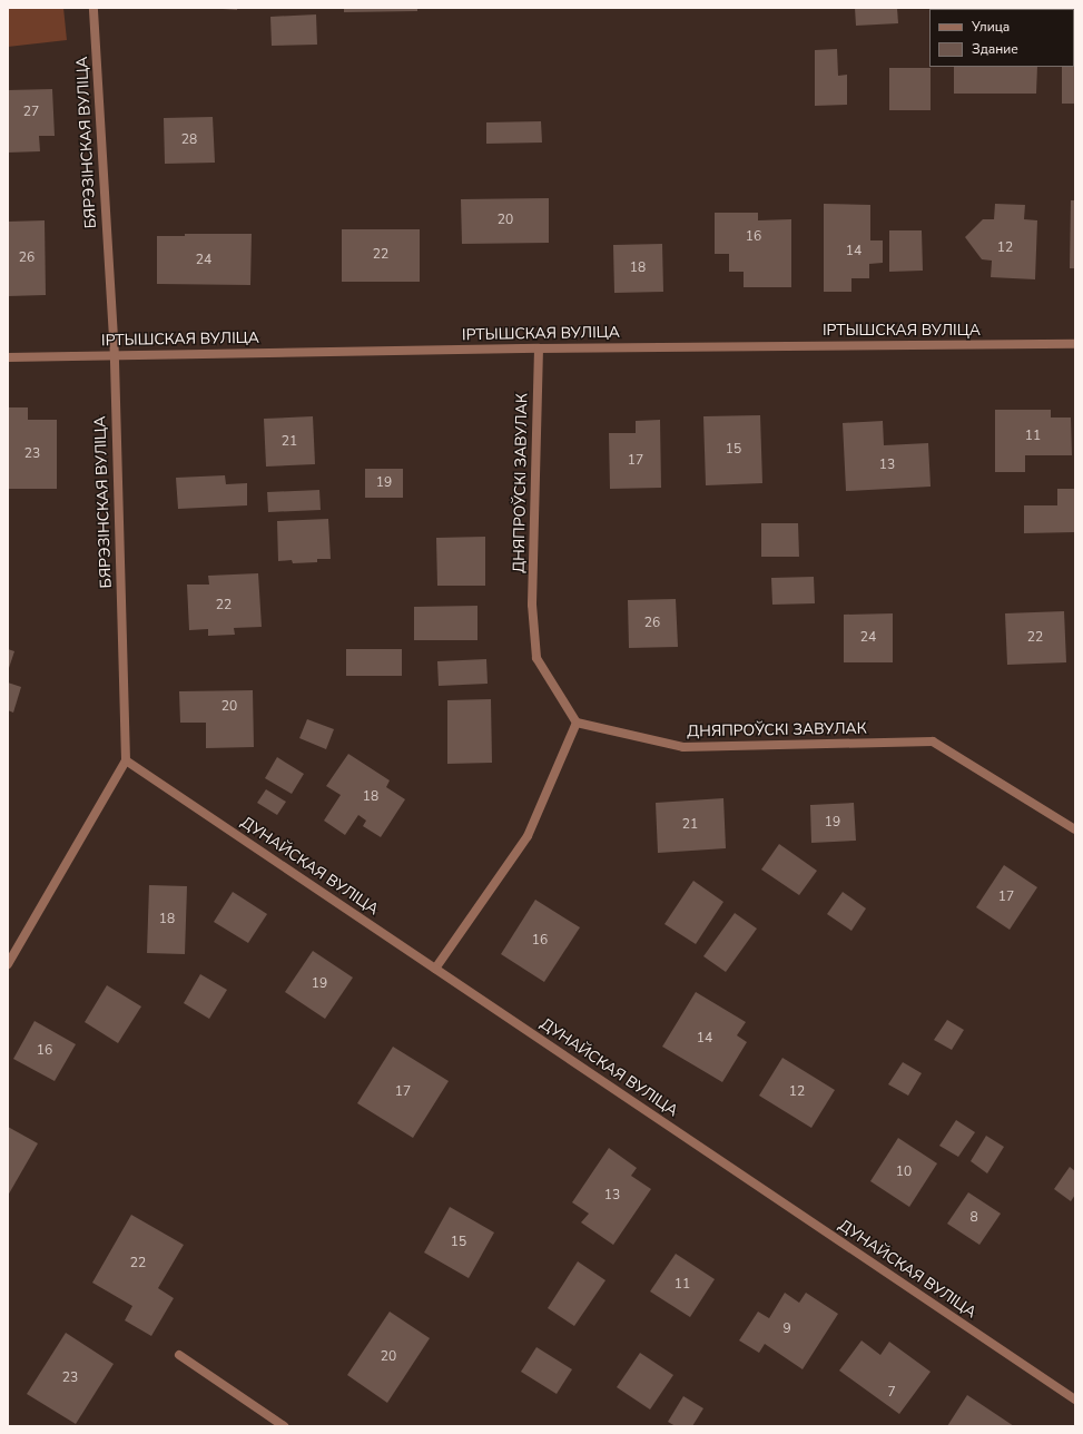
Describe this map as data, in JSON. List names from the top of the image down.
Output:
{
  "streets": {
    "street": [
      "БЯРЭЗІНСКАЯ ВУЛІЦА",
      "ІРТЫШСКАЯ ВУЛІЦА",
      "ДНЯПРОЎСКІ ЗАВУЛАК",
      "ДУНАЙСКАЯ ВУЛІЦА"
    ]
  },
  "crossings": [
    ["БЯРЭЗІНСКАЯ ВУЛІЦА", "ІРТЫШСКАЯ ВУЛІЦА"],
    ["БЯРЭЗІНСКАЯ ВУЛІЦА", "ДУНАЙСКАЯ ВУЛІЦА"],
    ["ІРТЫШСКАЯ ВУЛІЦА", "ДНЯПРОЎСКІ ЗАВУЛАК"]
  ],
  "house_numbers": [
    "27",
    "28",
    "20",
    "16",
    "12",
    "14",
    "22",
    "26",
    "24",
    "18",
    "11",
    "21",
    "15",
    "23",
    "17",
    "13",
    "19",
    "22",
    "26",
    "24",
    "22",
    "20",
    "18",
    "19",
    "21",
    "17",
    "18",
    "16",
    "19",
    "14",
    "16",
    "17",
    "12",
    "10",
    "13",
    "8",
    "15",
    "22",
    "11",
    "9",
    "20",
    "23",
    "7"
  ],
  "legend": ["Улица", "Здание"]
}
